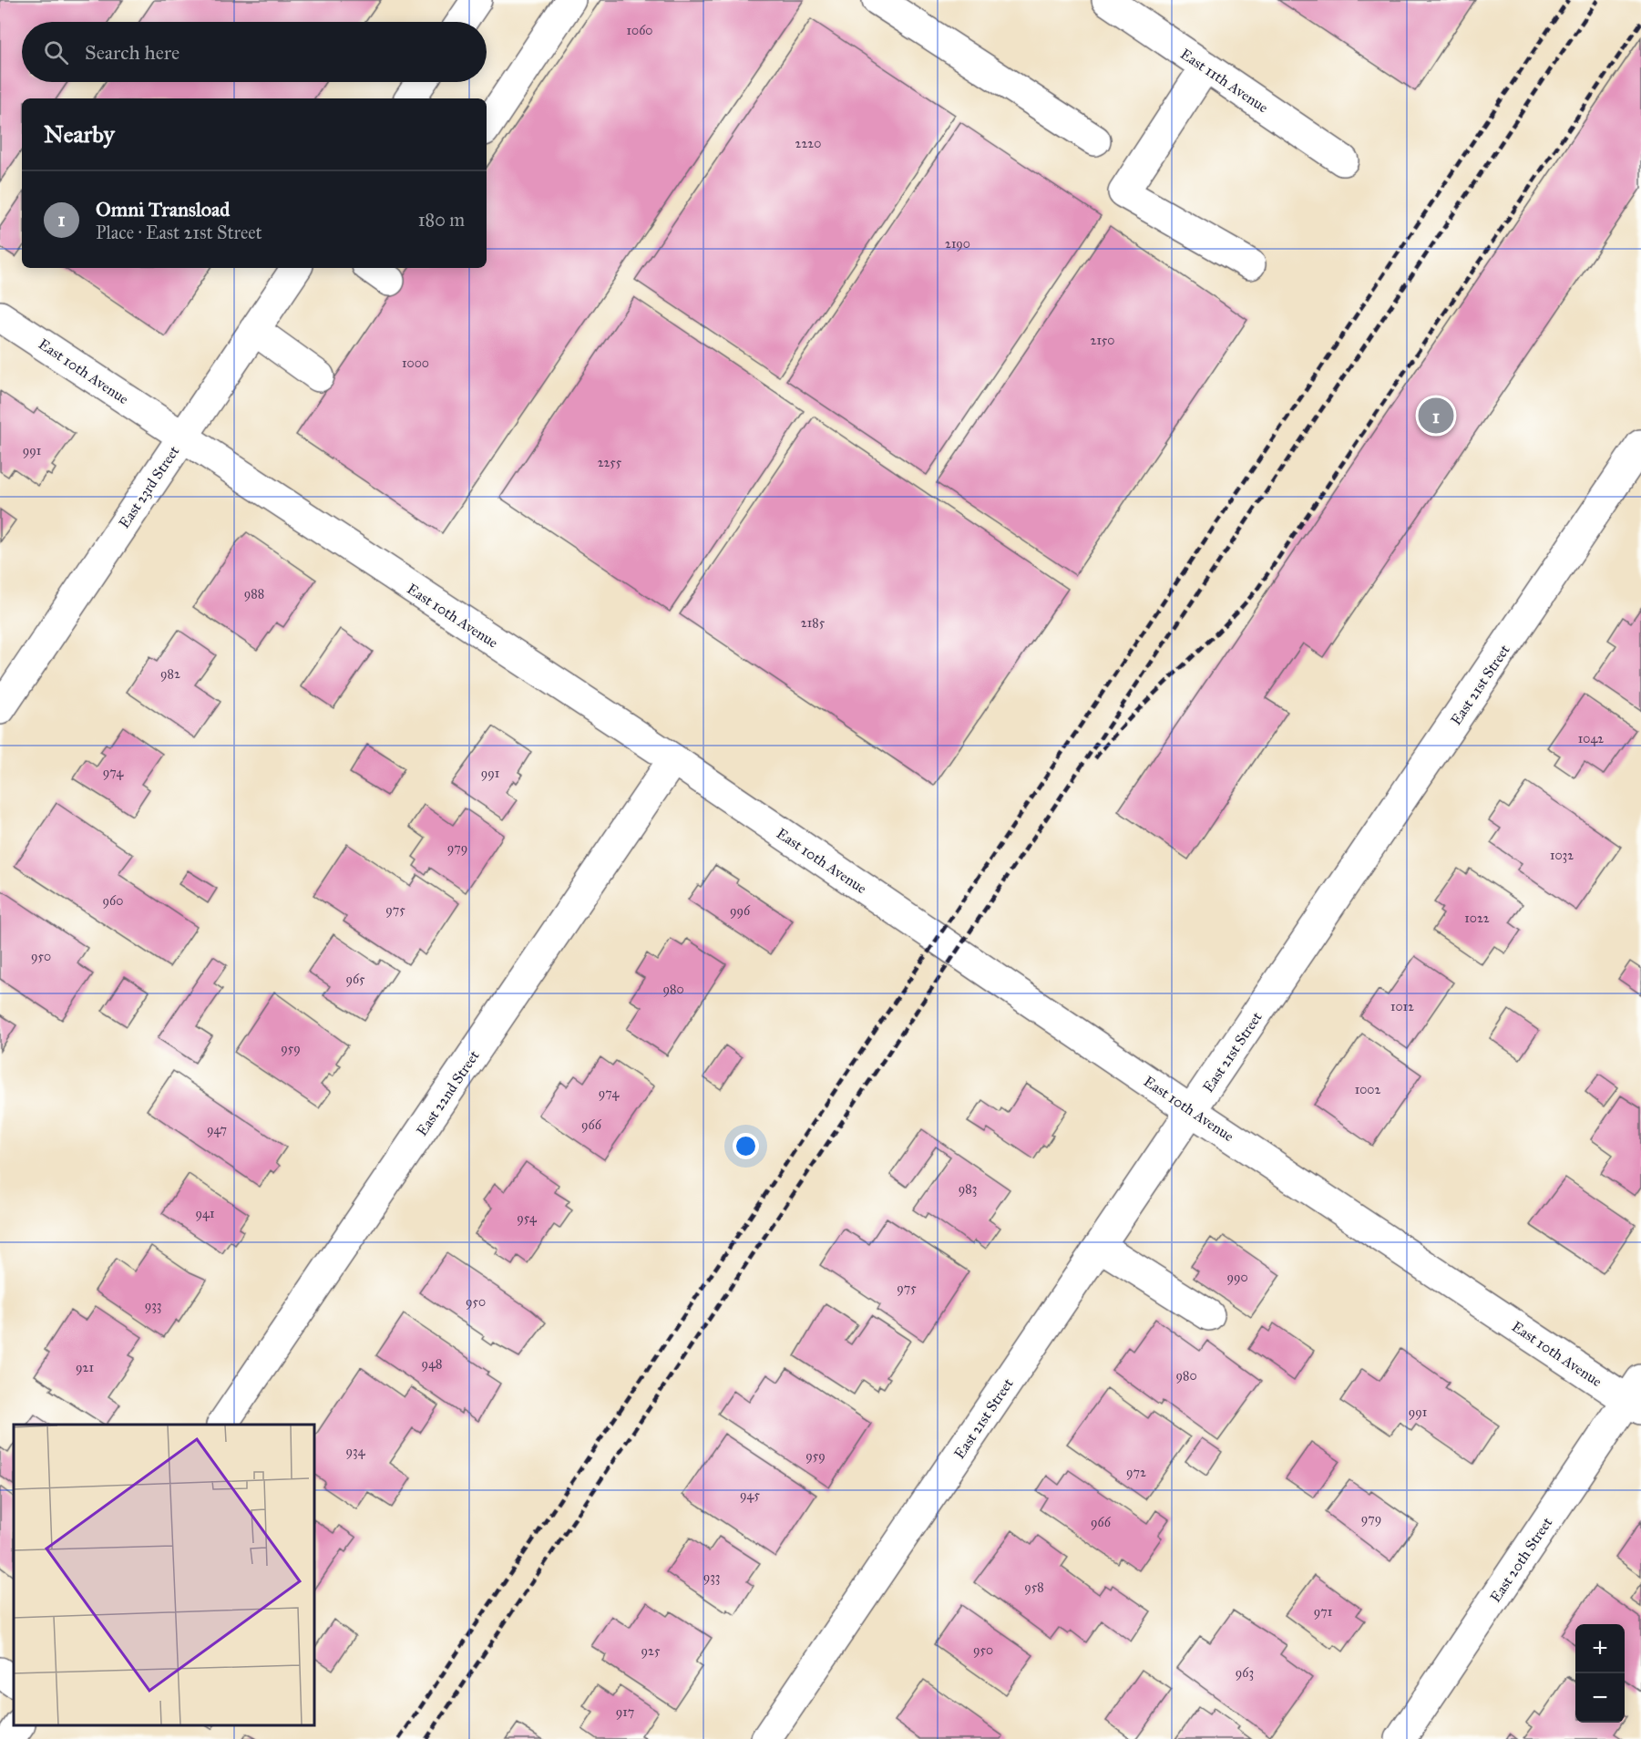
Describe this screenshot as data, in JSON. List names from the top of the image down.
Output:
{
  "streets": {
    "street": [
      "East 11th Avenue",
      "East 10th Avenue",
      "East 23rd Street",
      "East 21st Street",
      "East 22nd Street",
      "East 20th Street"
    ]
  },
  "crossings": [
    ["East 10th Avenue", "East 23rd Street"],
    ["East 10th Avenue", "East 21st Street"],
    ["East 10th Avenue", "East 22nd Street"],
    ["East 10th Avenue", "East 20th Street"]
  ],
  "house_numbers": [
    "1060",
    "2220",
    "2190",
    "2150",
    "1000",
    "991",
    "2255",
    "988",
    "2185",
    "982",
    "1042",
    "974",
    "991",
    "979",
    "1032",
    "960",
    "975",
    "996",
    "1022",
    "950",
    "965",
    "980",
    "1012",
    "959",
    "1002",
    "974",
    "966",
    "947",
    "983",
    "941",
    "954",
    "990",
    "975",
    "950",
    "933",
    "948",
    "921",
    "980",
    "991",
    "934",
    "959",
    "972",
    "945",
    "979",
    "966",
    "933",
    "958",
    "971",
    "950",
    "925",
    "963",
    "917"
  ],
  "page": {
    "search": "Search here",
    "heading": "Nearby",
    "list": [
      {
        "mark": "1",
        "name": "Omni Transload",
        "note": "Place · East 21st Street",
        "value": "180 m"
      }
    ],
    "pins": "1",
    "map_buttons": ["+", "−"]
  }
}
